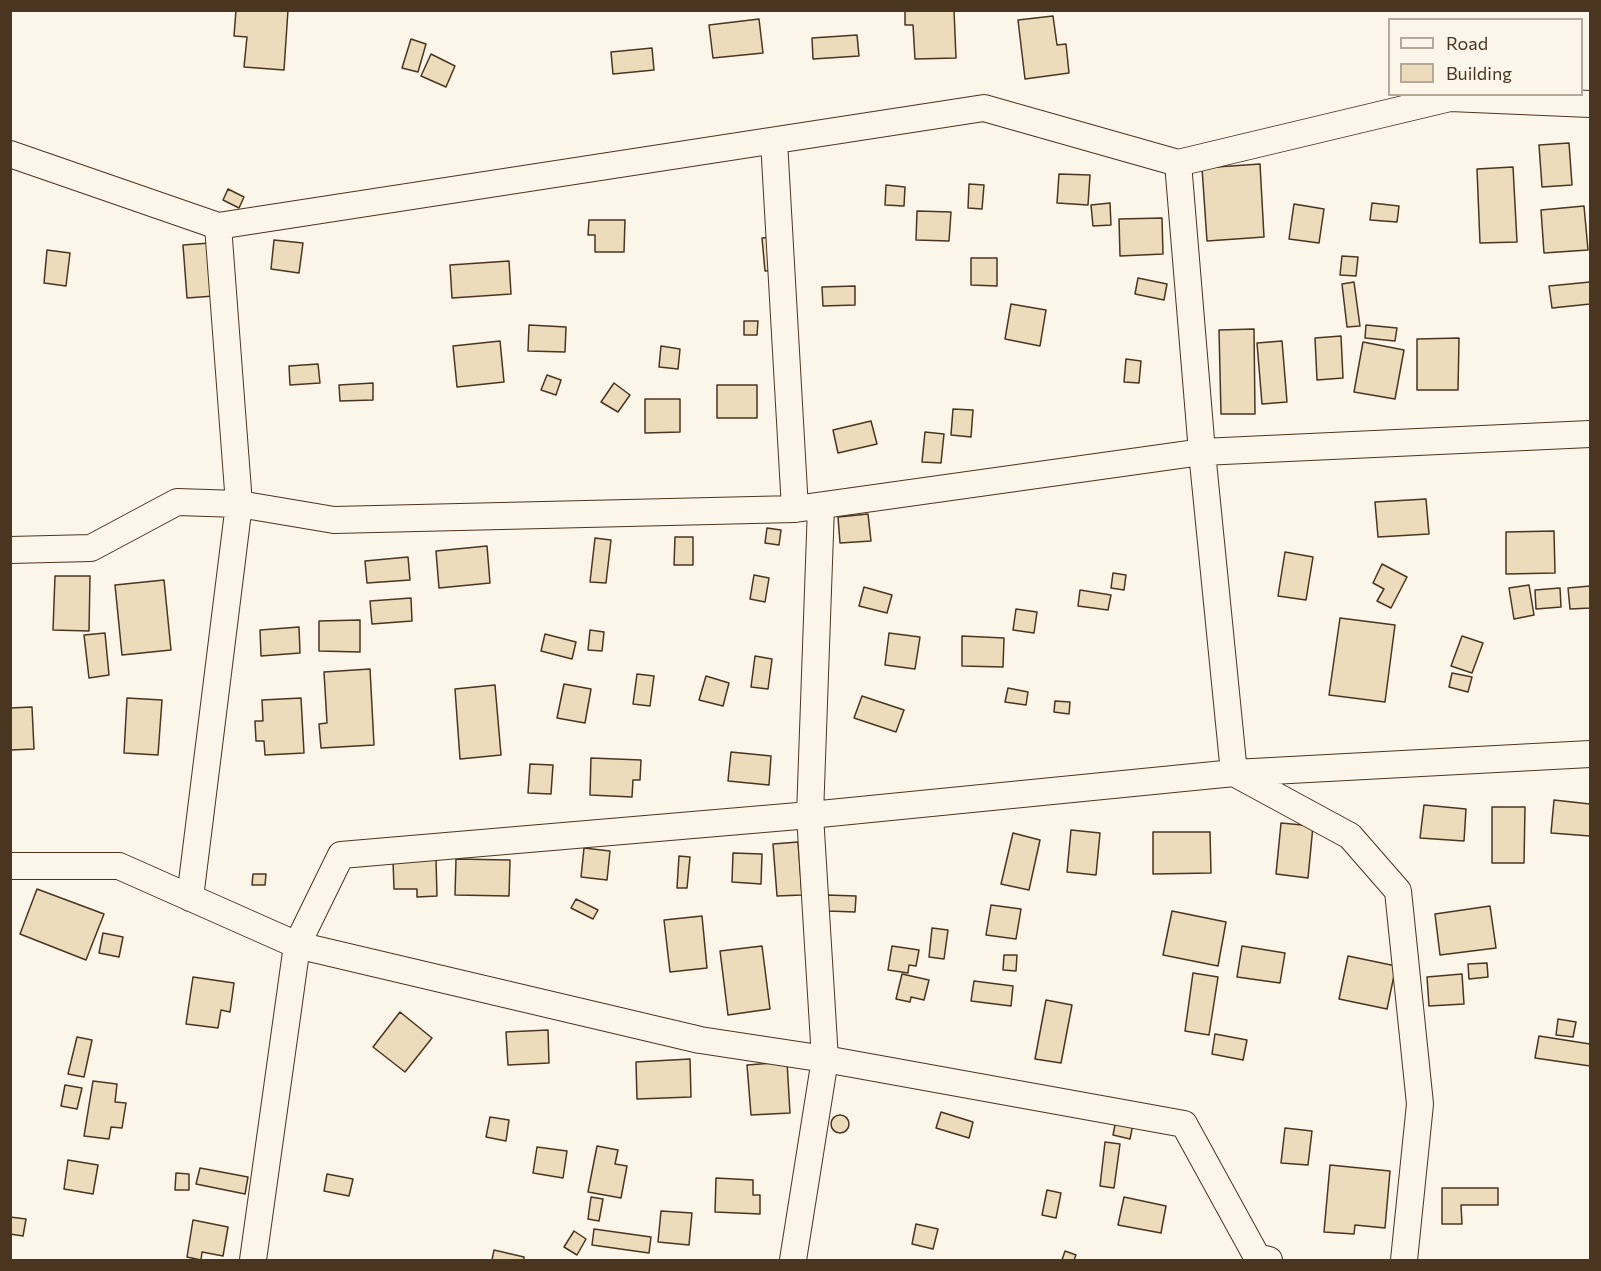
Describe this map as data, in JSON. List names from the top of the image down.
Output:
{
  "legend": ["Road", "Building"]
}
